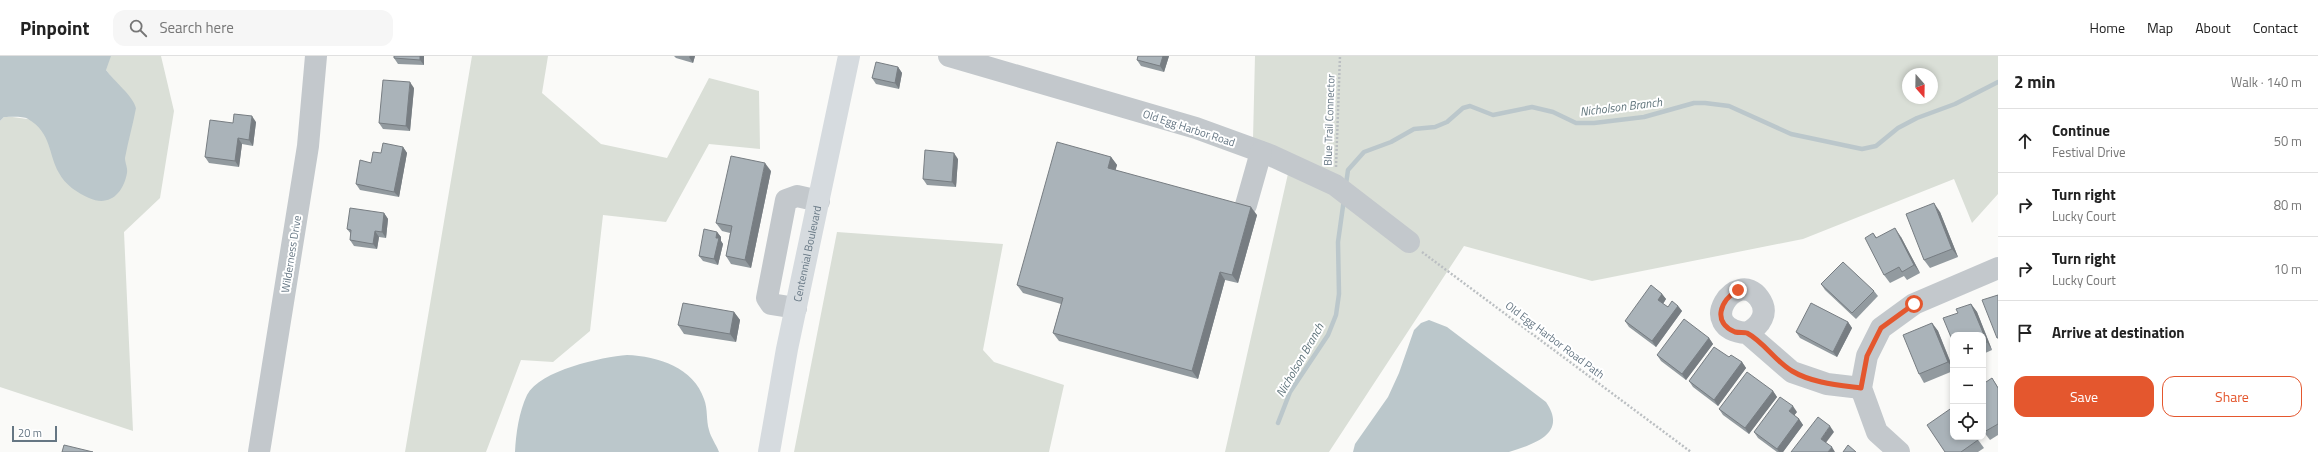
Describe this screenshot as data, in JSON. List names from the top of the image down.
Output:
{
  "streets": {
    "main road": ["Centennial Boulevard"],
    "street": ["Old Egg Harbor Road", "Wilderness Drive"],
    "path": ["Blue Trail Connector", "Old Egg Harbor Road Path"]
  },
  "crossings": [
    ["Blue Trail Connector", "Old Egg Harbor Road"],
    ["Old Egg Harbor Road", "Old Egg Harbor Road Path"]
  ],
  "water": ["Nicholson Branch"],
  "scale_bar": "20 m",
  "north": "bottom",
  "page": {
    "header": "Pinpoint",
    "search": "Search here",
    "nav": [
      "Home",
      "Map",
      "About",
      "Contact"
    ],
    "heading": ["2 min", "Walk · 140 m"],
    "list": [
      ["Continue", "Festival Drive", "50 m"],
      ["Turn right", "Lucky Court", "80 m"],
      ["Turn right", "Lucky Court", "10 m"],
      "Arrive at destination"
    ],
    "map_buttons": ["+", "−"],
    "buttons": ["Save", "Share"],
    "scale": "20 m"
  }
}
